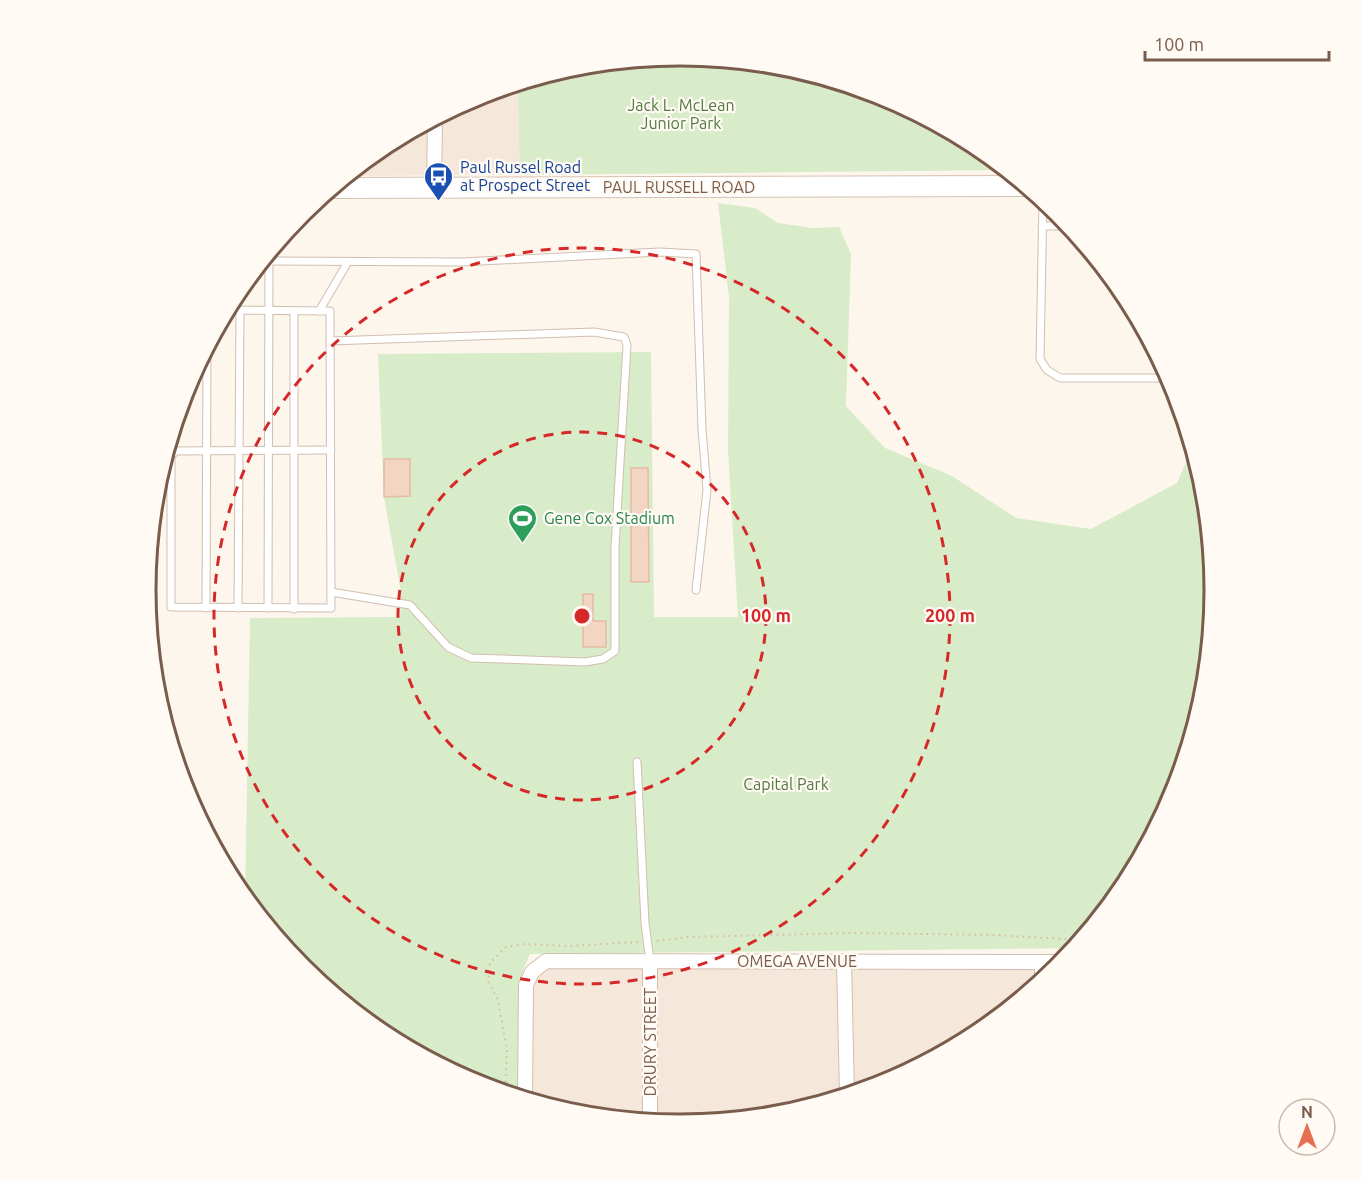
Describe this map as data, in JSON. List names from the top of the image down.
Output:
{
  "streets": {
    "street": ["PAUL RUSSELL ROAD", "OMEGA AVENUE", "DRURY STREET"]
  },
  "crossings": [
    ["OMEGA AVENUE", "DRURY STREET"]
  ],
  "parks": ["Jack L. McLean Junior Park", "Capital Park"],
  "places": {
    "bus stop": ["Paul Russel Road at Prospect Street"],
    "sports": ["Gene Cox Stadium"]
  },
  "scale_bar": "100 m",
  "north": "top",
  "rings": ["100 m", "200 m"]
}
